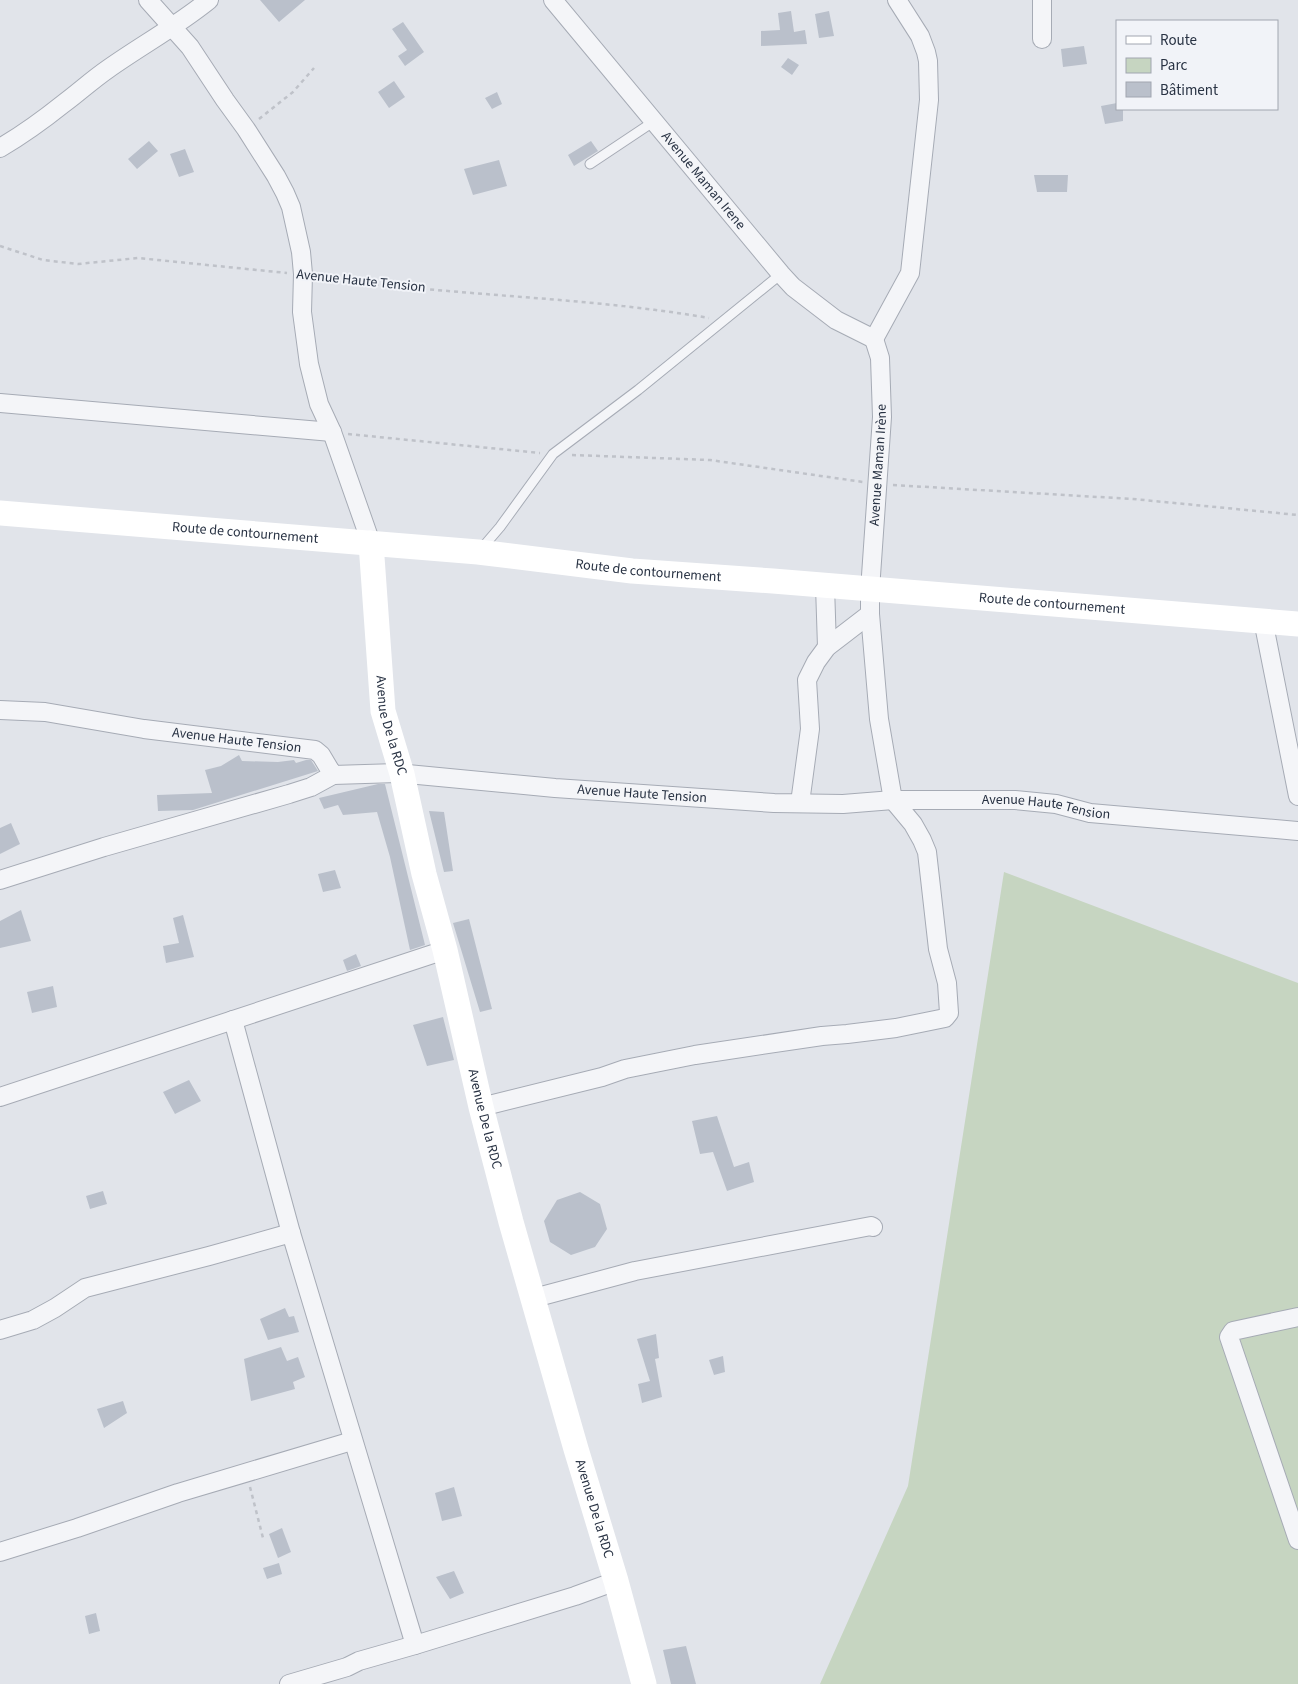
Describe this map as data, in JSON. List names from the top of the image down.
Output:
{
  "streets": {
    "street": [
      "Avenue Maman Irene",
      "Avenue Haute Tension",
      "Avenue Maman Irène",
      "Route de contournement",
      "Avenue De la RDC"
    ]
  },
  "crossings": [
    ["Avenue Maman Irene", "Avenue Maman Irène"],
    ["Avenue Haute Tension", "Avenue Maman Irène"],
    ["Avenue Haute Tension", "Avenue De la RDC"],
    ["Avenue Maman Irène", "Route de contournement"],
    ["Route de contournement", "Avenue De la RDC"]
  ],
  "legend": ["Route", "Parc", "Bâtiment"]
}
